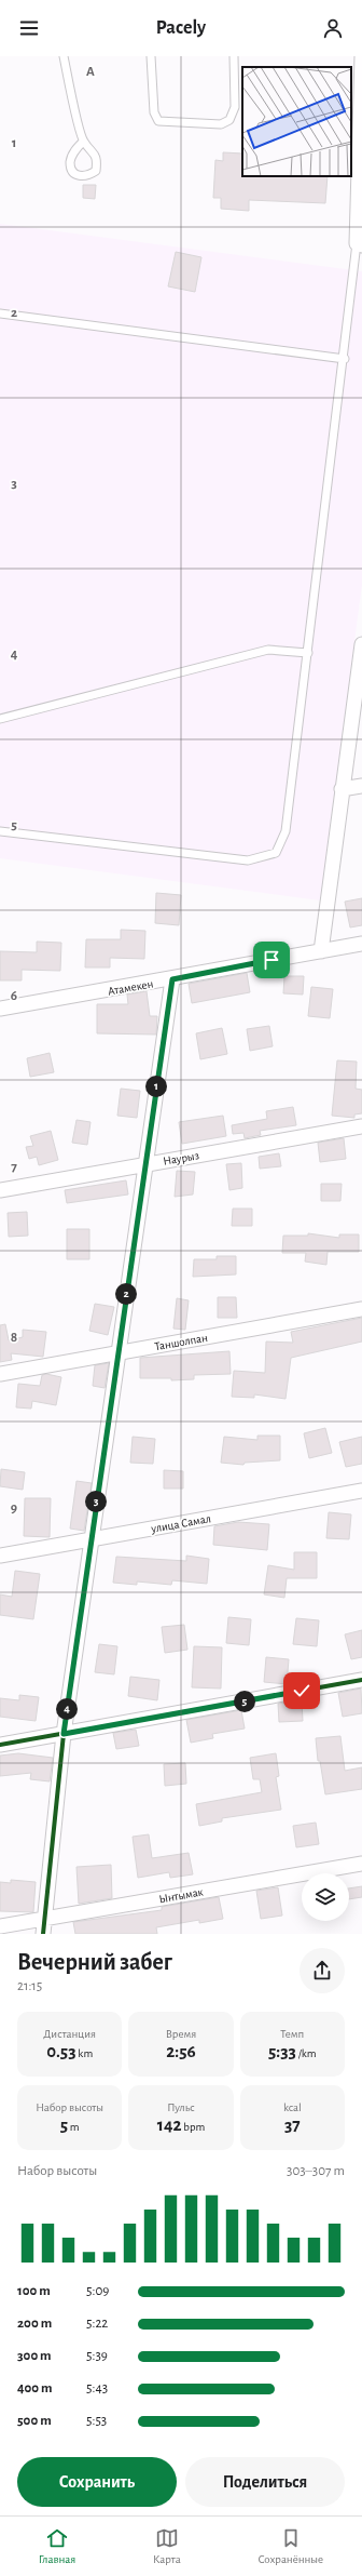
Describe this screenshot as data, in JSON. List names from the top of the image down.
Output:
{
  "streets": {
    "street": [
      "Атамекен",
      "Наурыз",
      "Таншолпан",
      "улица Самал",
      "Ынтымак"
    ]
  },
  "page": {
    "header": "Pacely",
    "pins": [
      "1",
      "2",
      "3",
      "5",
      "4"
    ],
    "heading": ["Вечерний забег", "21:15"],
    "stats": [
      ["Дистанция", "0.53 km"],
      ["Время", "2:56"],
      ["Темп", "5:33 /km"],
      ["Набор высоты", "5 m"],
      ["Пульс", "142 bpm"],
      ["kcal", "37"]
    ],
    "chart": ["Набор высоты", "303–307 m"],
    "list": [
      {
        "name": "100 m",
        "note": "5:09"
      },
      {
        "name": "200 m",
        "note": "5:22"
      },
      {
        "name": "300 m",
        "note": "5:39"
      },
      {
        "name": "400 m",
        "note": "5:43"
      },
      {
        "name": "500 m",
        "note": "5:53"
      }
    ],
    "buttons": ["Сохранить", "Поделиться"],
    "tabs": ["Главная", "Карта", "Сохранённые"]
  },
  "grid": {
    "columns": ["A"],
    "rows": [
      "1",
      "2",
      "3",
      "4",
      "5",
      "6",
      "7",
      "8",
      "9"
    ]
  }
}
